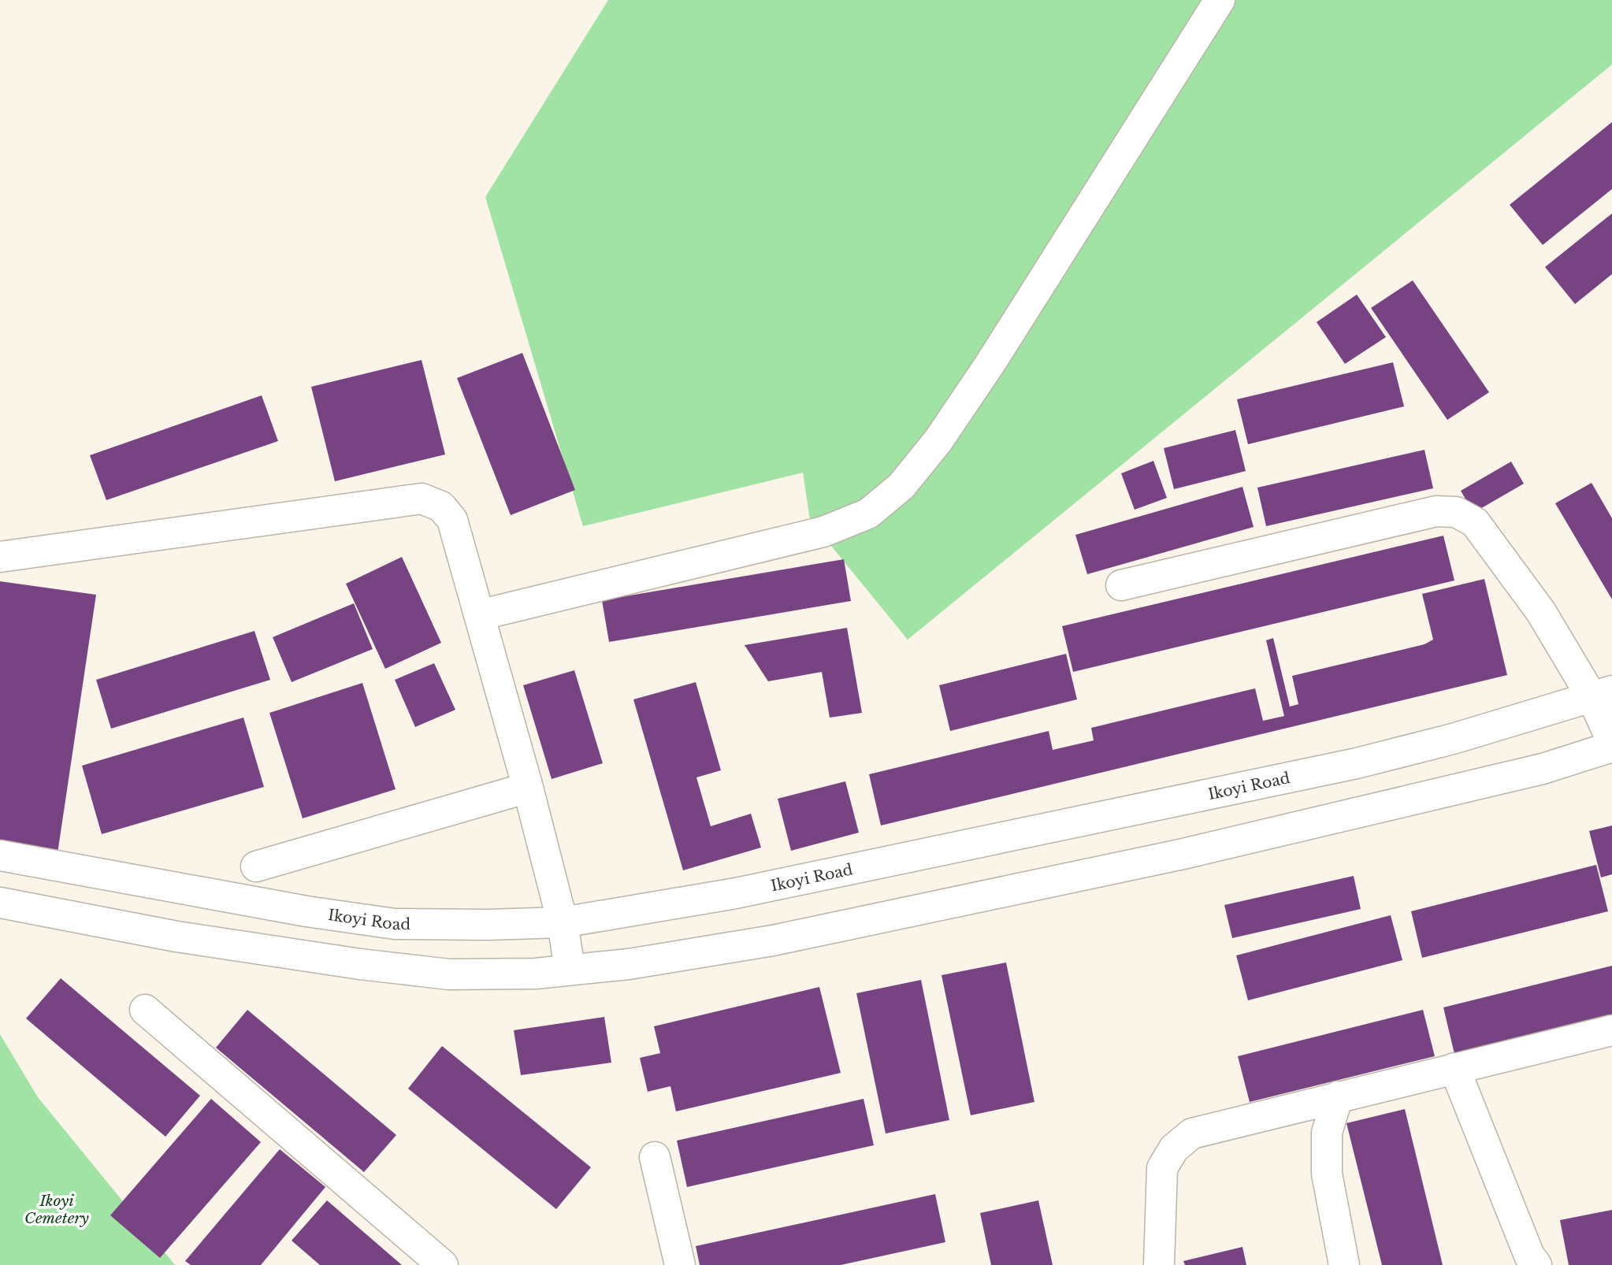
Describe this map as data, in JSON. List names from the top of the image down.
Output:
{
  "streets": {
    "main road": ["Ikoyi Road"]
  },
  "parks": ["Ikoyi Cemetery"]
}
